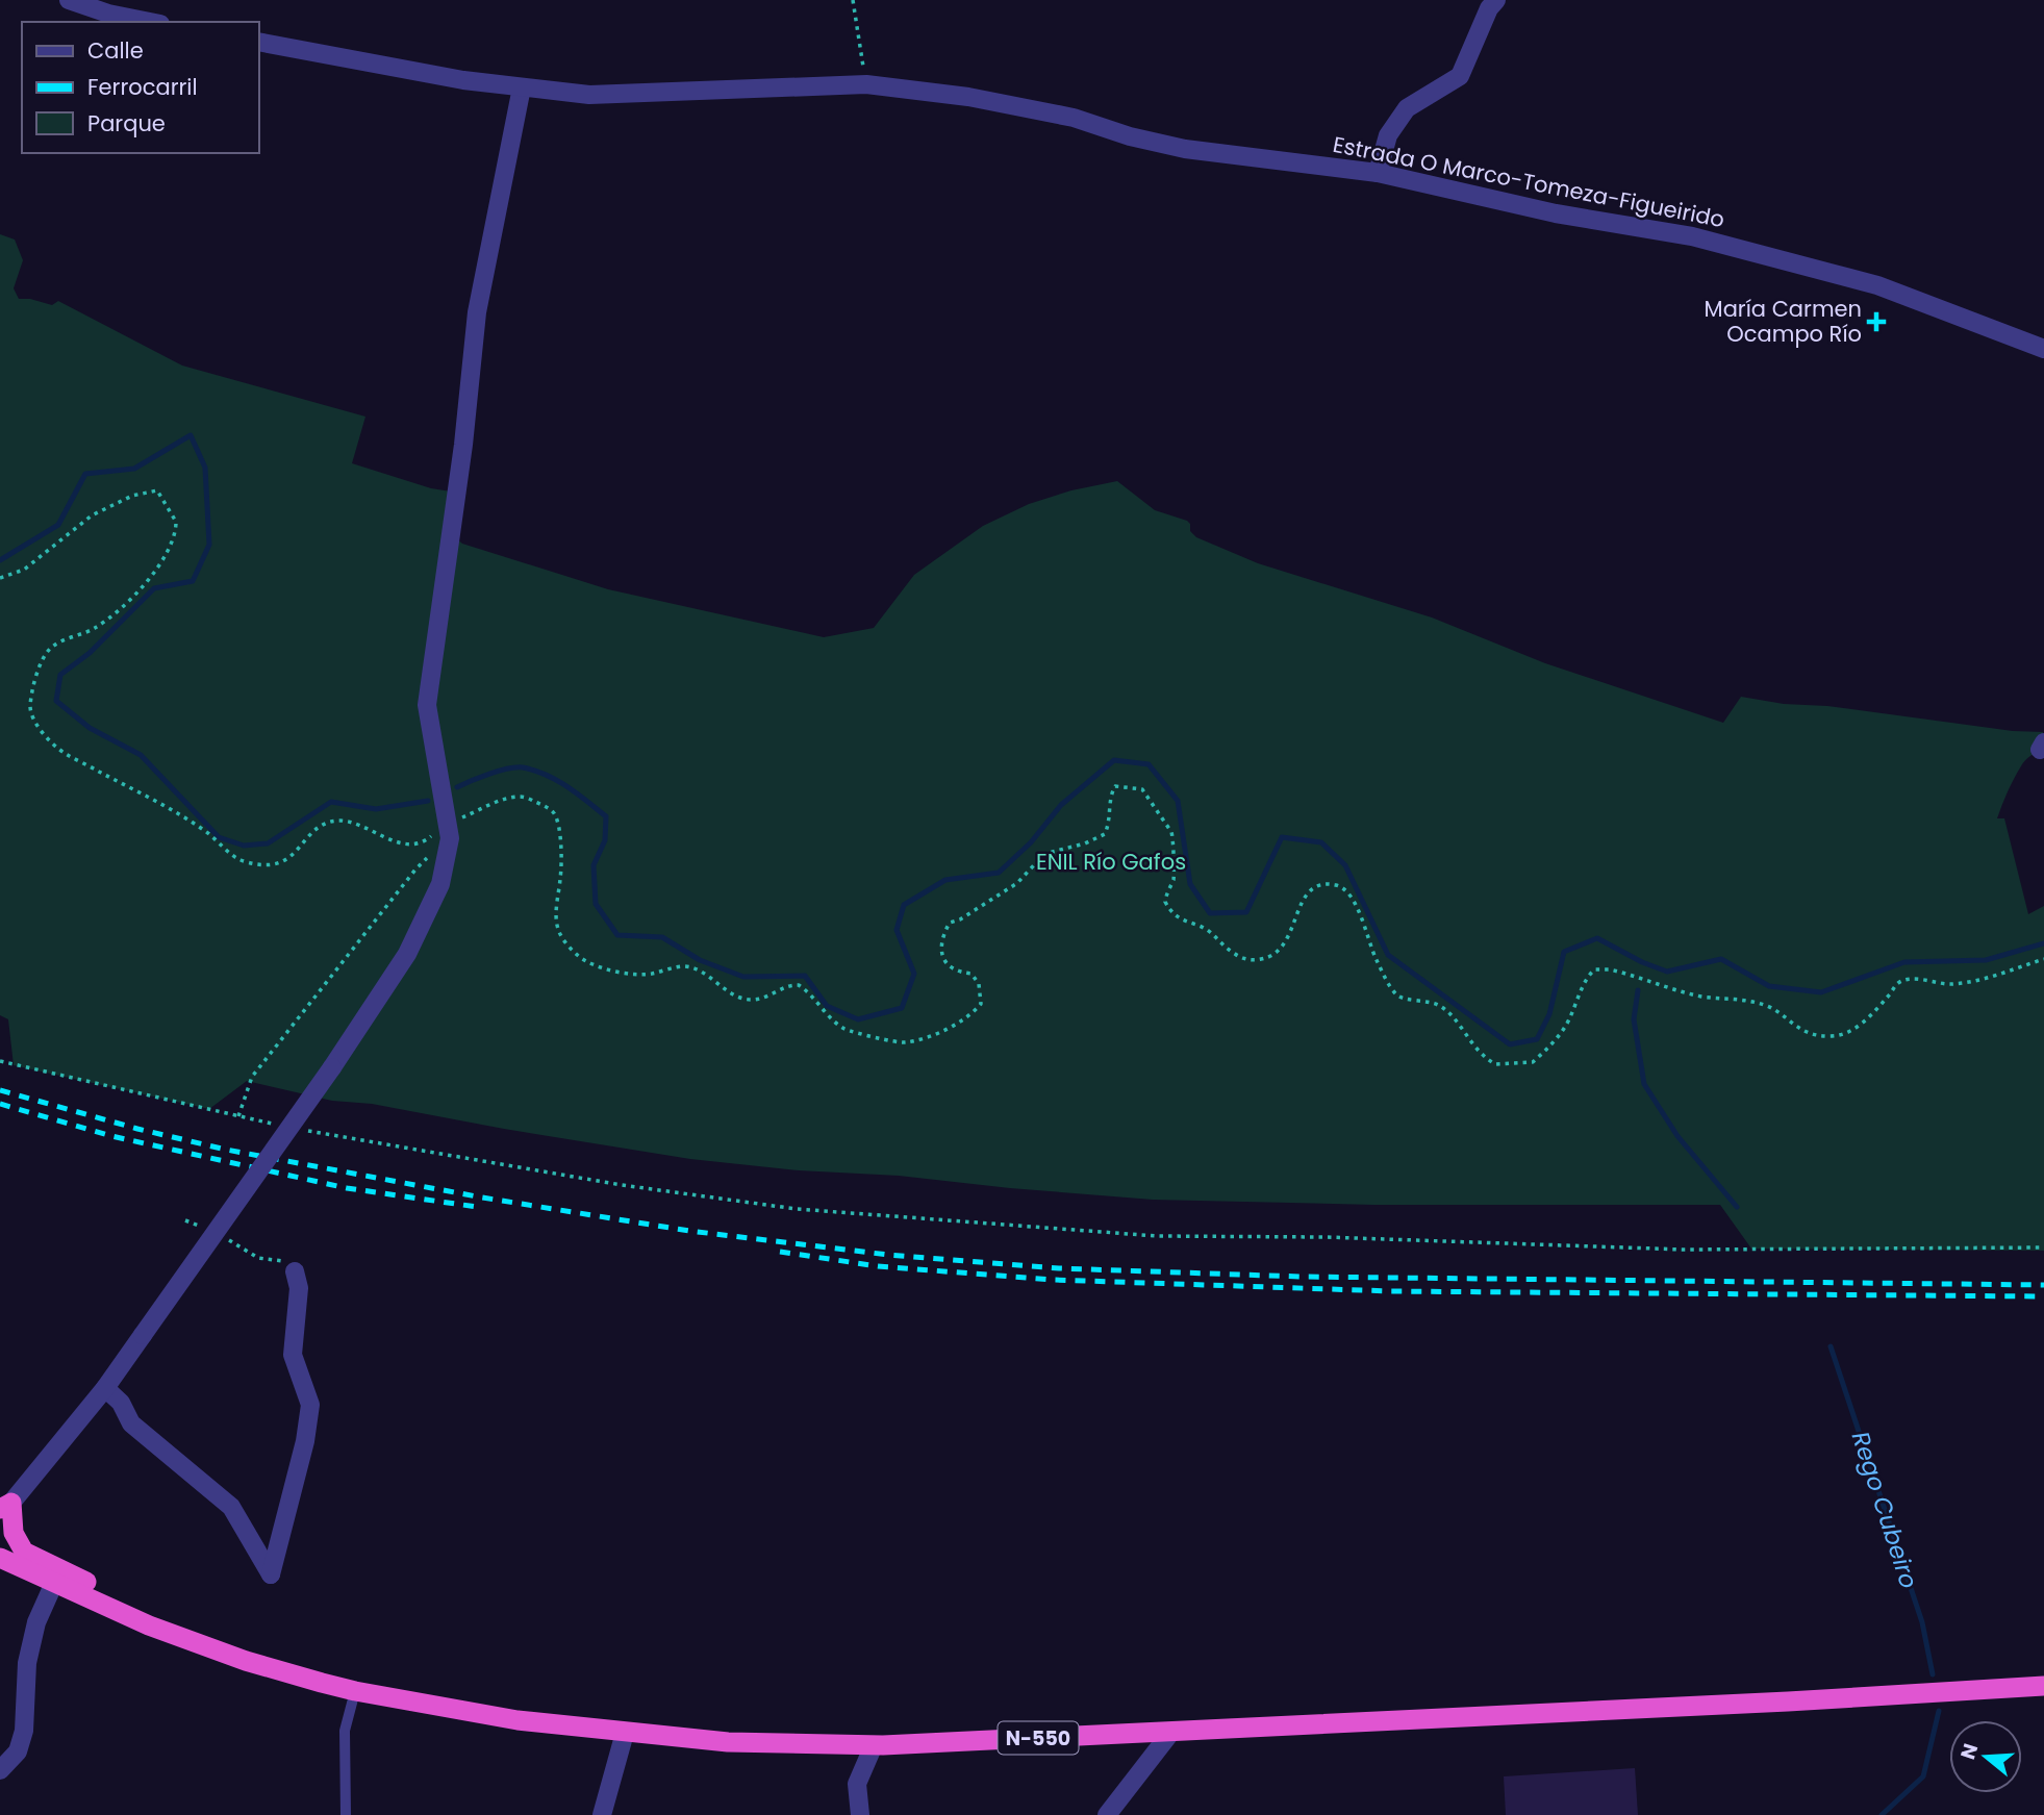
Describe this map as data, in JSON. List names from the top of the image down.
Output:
{
  "streets": {
    "highway": ["N-550"],
    "street": ["Estrada O Marco-Tomeza-Figueirido"]
  },
  "water": ["Rego Cubeiro"],
  "parks": ["ENIL Río Gafos"],
  "places": {
    "health": ["María Carmen Ocampo Río"]
  },
  "legend": ["Calle", "Ferrocarril", "Parque"],
  "north": "left"
}
